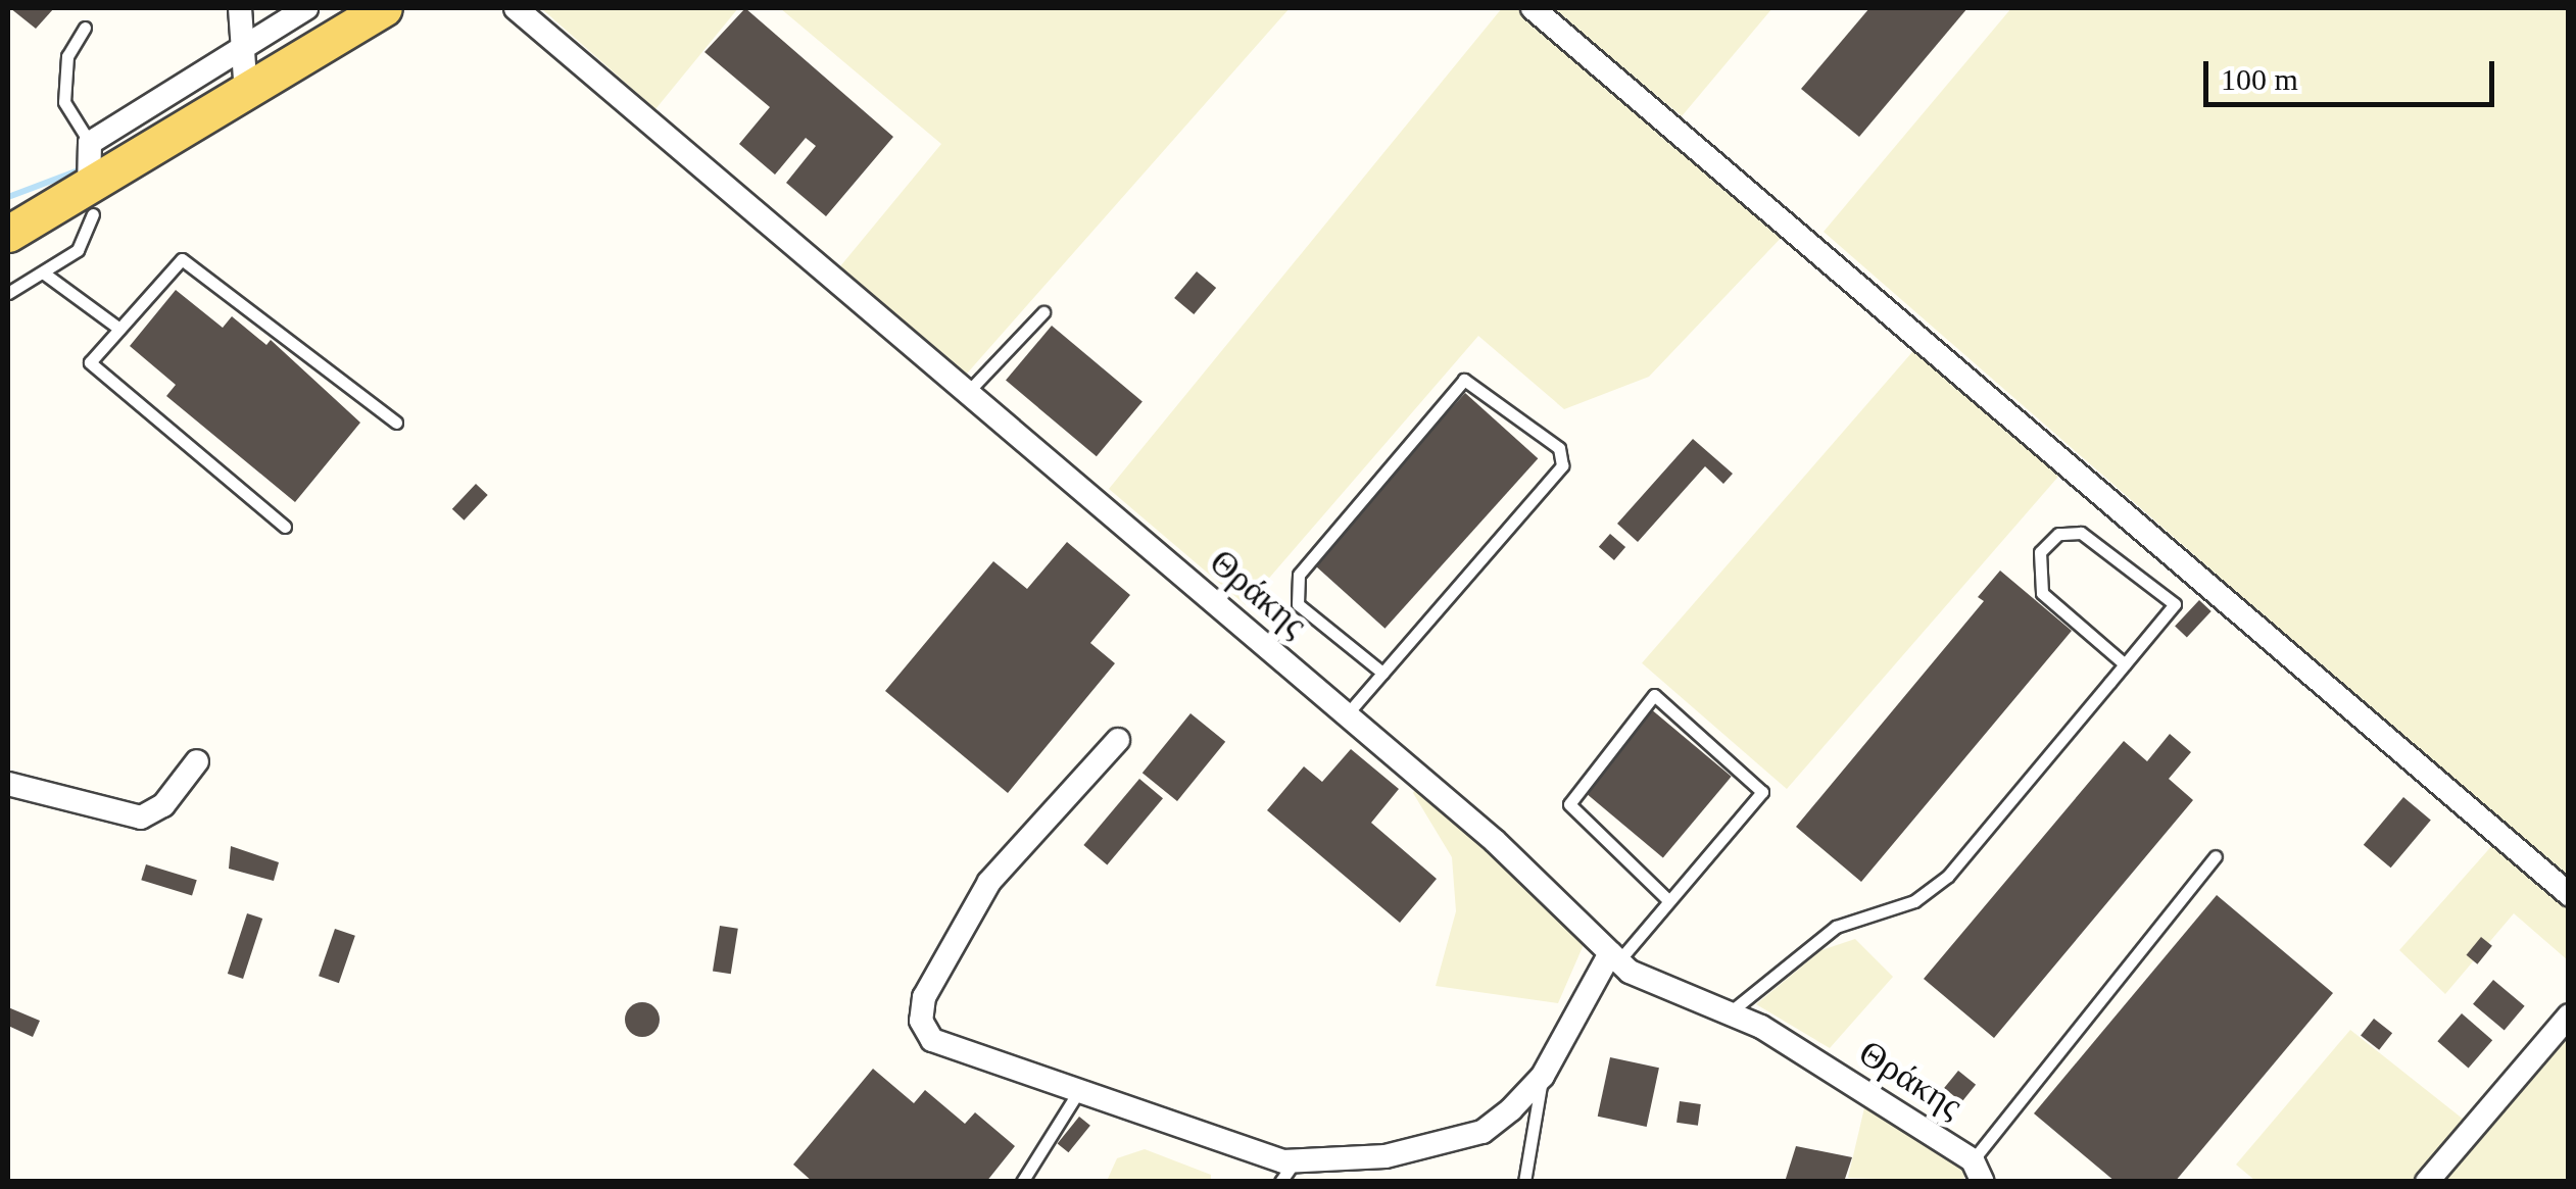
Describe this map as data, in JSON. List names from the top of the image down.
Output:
{
  "streets": {
    "street": ["Θράκης"]
  },
  "scale_bar": "100 m"
}
